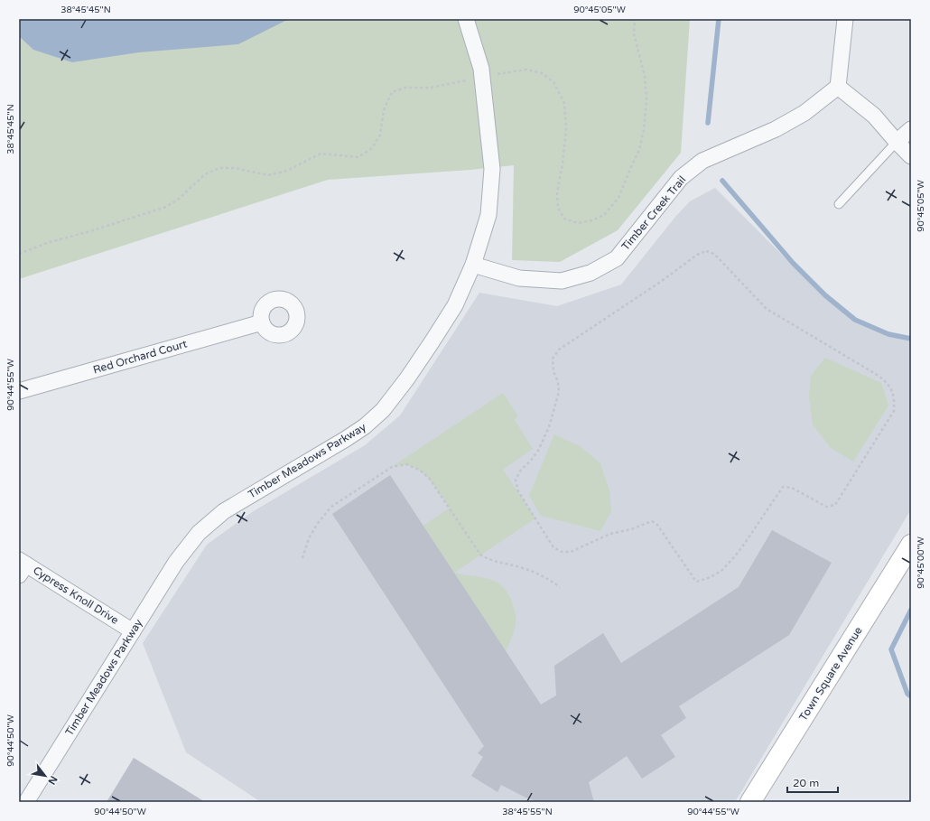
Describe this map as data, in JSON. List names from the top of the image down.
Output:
{
  "streets": {
    "main road": ["Town Square Avenue"],
    "street": [
      "Timber Creek Trail",
      "Red Orchard Court",
      "Timber Meadows Parkway",
      "Cypress Knoll Drive"
    ]
  },
  "crossings": [
    ["Timber Creek Trail", "Timber Meadows Parkway"],
    ["Timber Meadows Parkway", "Cypress Knoll Drive"]
  ],
  "scale_bar": "20 m",
  "north": "bottom right",
  "coordinates": [
    "38°45'45\"N",
    "90°45'05\"W",
    "90°44'55\"W",
    "90°45'00\"W",
    "90°44'50\"W",
    "38°45'55\"N"
  ]
}
